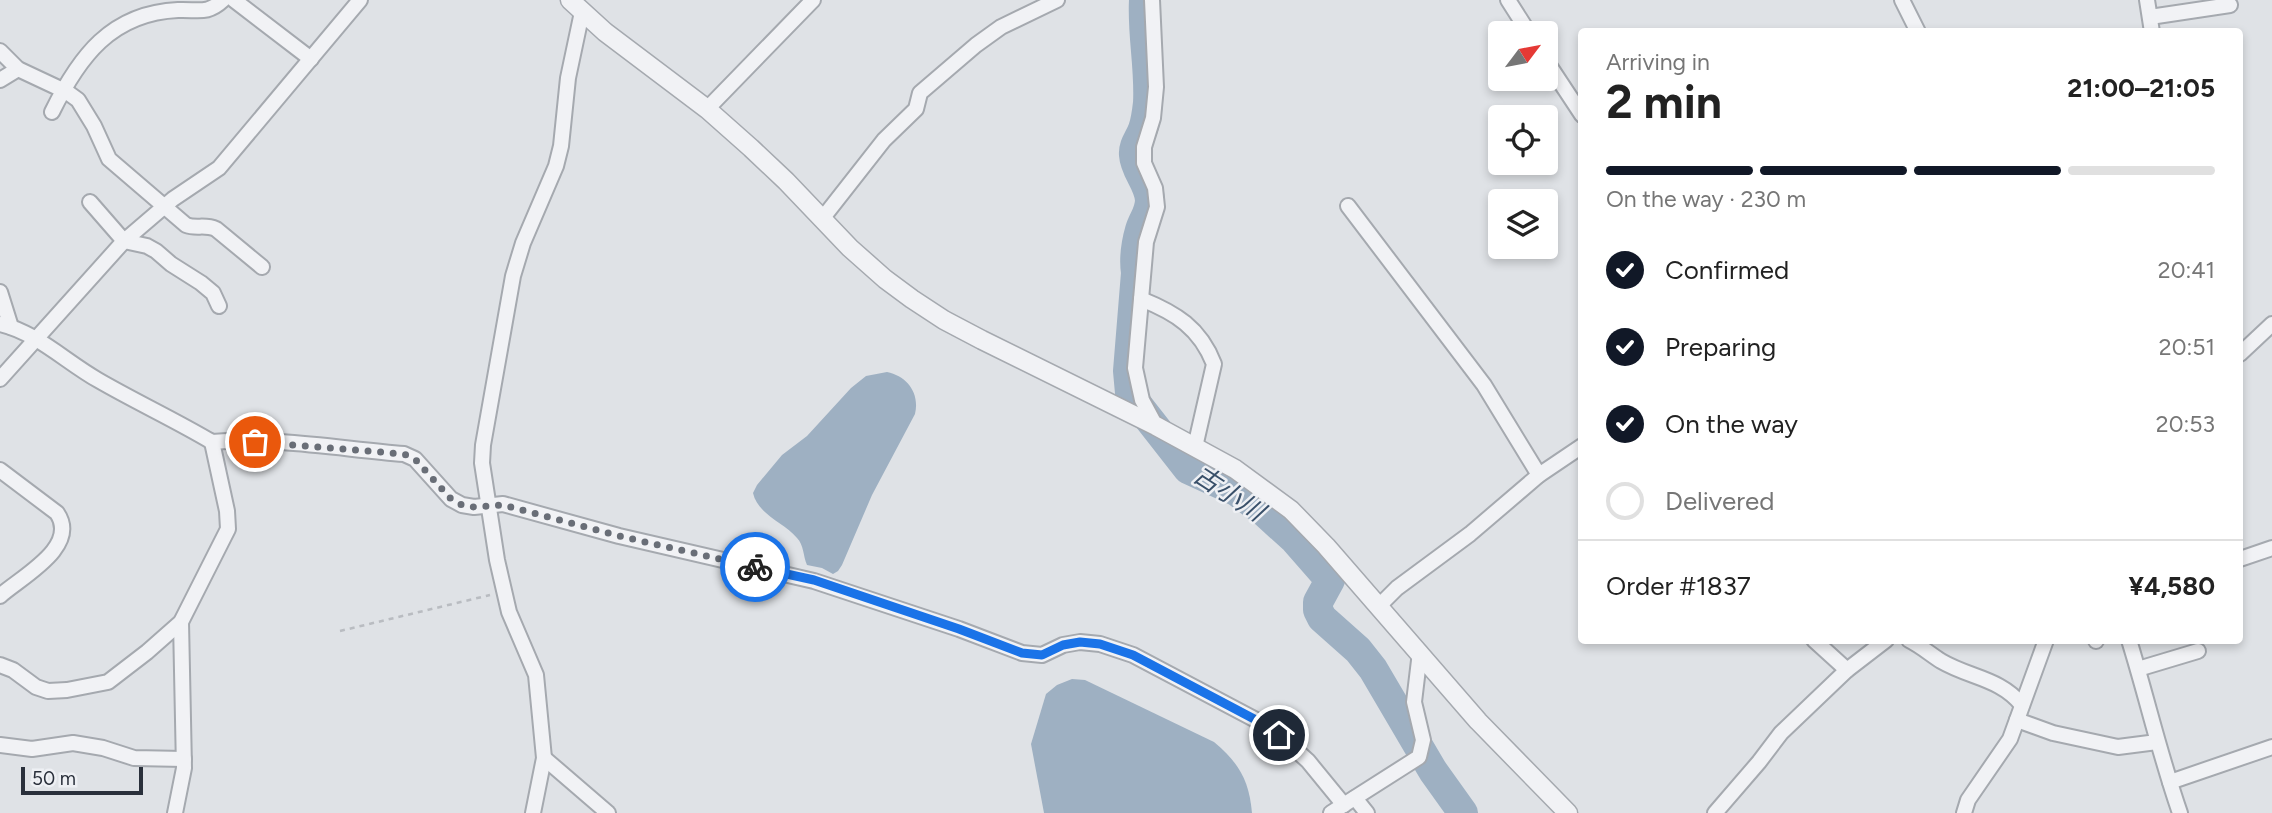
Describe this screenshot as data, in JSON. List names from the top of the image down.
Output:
{
  "water": ["古小川"],
  "scale_bar": "50 m",
  "north": "top right",
  "page": {
    "heading": ["2 min", "Arriving in", "21:00–21:05"],
    "panel": ["Order #1837", "¥4,580"],
    "bar": "On the way · 230 m",
    "list": [
      ["Confirmed", "20:41"],
      ["Preparing", "20:51"],
      ["On the way", "20:53"],
      "Delivered"
    ],
    "scale": "50 m"
  }
}
